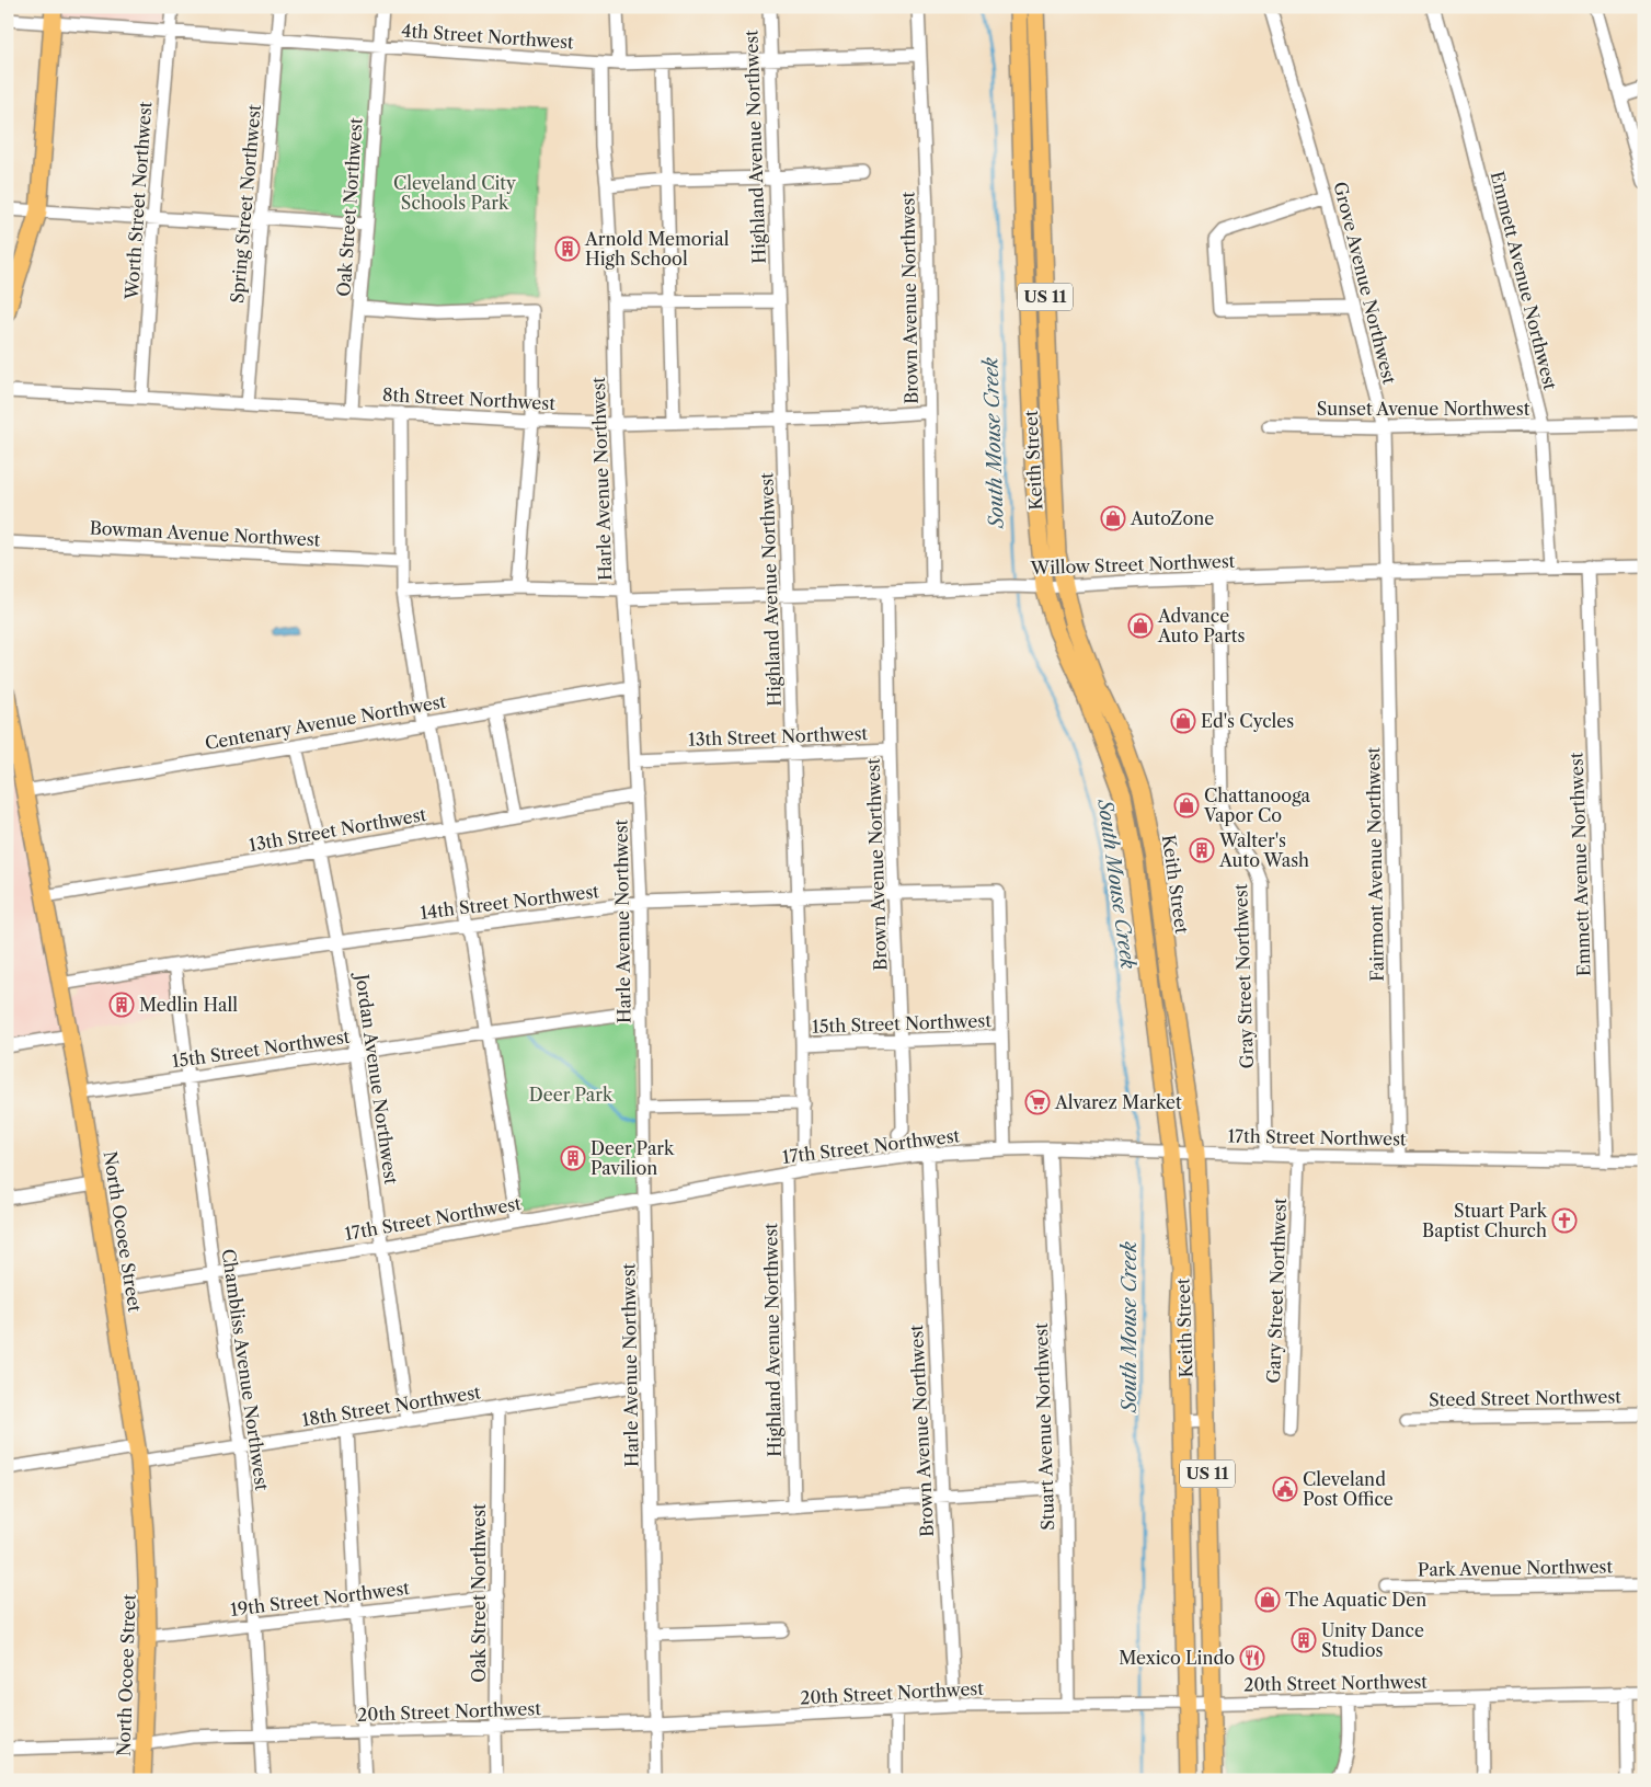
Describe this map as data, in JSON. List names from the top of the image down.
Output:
{
  "streets": {
    "main road": ["US 11", "Keith Street", "North Ocoee Street"],
    "street": [
      "4th Street Northwest",
      "Highland Avenue Northwest",
      "Worth Street Northwest",
      "Spring Street Northwest",
      "Oak Street Northwest",
      "Emmett Avenue Northwest",
      "Grove Avenue Northwest",
      "Brown Avenue Northwest",
      "8th Street Northwest",
      "Sunset Avenue Northwest",
      "Harle Avenue Northwest",
      "Bowman Avenue Northwest",
      "Willow Street Northwest",
      "Centenary Avenue Northwest",
      "13th Street Northwest",
      "Fairmont Avenue Northwest",
      "14th Street Northwest",
      "Gray Street Northwest",
      "15th Street Northwest",
      "Jordan Avenue Northwest",
      "17th Street Northwest",
      "Gary Street Northwest",
      "Chambliss Avenue Northwest",
      "Steed Street Northwest",
      "18th Street Northwest",
      "Stuart Avenue Northwest",
      "Park Avenue Northwest",
      "19th Street Northwest",
      "20th Street Northwest"
    ]
  },
  "crossings": [
    ["4th Street Northwest", "Highland Avenue Northwest"],
    ["4th Street Northwest", "Worth Street Northwest"],
    ["4th Street Northwest", "Spring Street Northwest"],
    ["4th Street Northwest", "Oak Street Northwest"],
    ["4th Street Northwest", "Brown Avenue Northwest"],
    ["4th Street Northwest", "Harle Avenue Northwest"],
    ["Highland Avenue Northwest", "8th Street Northwest"],
    ["Highland Avenue Northwest", "Willow Street Northwest"],
    ["Highland Avenue Northwest", "13th Street Northwest"],
    ["Highland Avenue Northwest", "14th Street Northwest"],
    ["Highland Avenue Northwest", "15th Street Northwest"],
    ["Highland Avenue Northwest", "17th Street Northwest"],
    ["Worth Street Northwest", "8th Street Northwest"],
    ["Spring Street Northwest", "8th Street Northwest"],
    ["Oak Street Northwest", "8th Street Northwest"],
    ["Oak Street Northwest", "18th Street Northwest"],
    ["Oak Street Northwest", "19th Street Northwest"],
    ["Oak Street Northwest", "20th Street Northwest"],
    ["Emmett Avenue Northwest", "Sunset Avenue Northwest"],
    ["Emmett Avenue Northwest", "Willow Street Northwest"],
    ["Emmett Avenue Northwest", "17th Street Northwest"],
    ["Grove Avenue Northwest", "Sunset Avenue Northwest"],
    ["Grove Avenue Northwest", "Willow Street Northwest"],
    ["Grove Avenue Northwest", "Fairmont Avenue Northwest"],
    ["Brown Avenue Northwest", "8th Street Northwest"],
    ["Brown Avenue Northwest", "Willow Street Northwest"],
    ["Brown Avenue Northwest", "13th Street Northwest"],
    ["Brown Avenue Northwest", "14th Street Northwest"],
    ["Brown Avenue Northwest", "15th Street Northwest"],
    ["Brown Avenue Northwest", "17th Street Northwest"],
    ["Brown Avenue Northwest", "20th Street Northwest"],
    ["8th Street Northwest", "Harle Avenue Northwest"],
    ["Keith Street", "Willow Street Northwest"],
    ["Keith Street", "17th Street Northwest"],
    ["Keith Street", "20th Street Northwest"],
    ["Harle Avenue Northwest", "Willow Street Northwest"],
    ["Harle Avenue Northwest", "Centenary Avenue Northwest"],
    ["Harle Avenue Northwest", "13th Street Northwest"],
    ["Harle Avenue Northwest", "14th Street Northwest"],
    ["Harle Avenue Northwest", "15th Street Northwest"],
    ["Harle Avenue Northwest", "17th Street Northwest"],
    ["Harle Avenue Northwest", "18th Street Northwest"],
    ["Harle Avenue Northwest", "20th Street Northwest"],
    ["Willow Street Northwest", "Fairmont Avenue Northwest"],
    ["Willow Street Northwest", "Gray Street Northwest"],
    ["Centenary Avenue Northwest", "Jordan Avenue Northwest"],
    ["Centenary Avenue Northwest", "North Ocoee Street"],
    ["13th Street Northwest", "Jordan Avenue Northwest"],
    ["13th Street Northwest", "North Ocoee Street"],
    ["Fairmont Avenue Northwest", "17th Street Northwest"],
    ["14th Street Northwest", "15th Street Northwest"],
    ["14th Street Northwest", "Jordan Avenue Northwest"],
    ["14th Street Northwest", "North Ocoee Street"],
    ["14th Street Northwest", "Chambliss Avenue Northwest"],
    ["Gray Street Northwest", "17th Street Northwest"],
    ["15th Street Northwest", "Jordan Avenue Northwest"],
    ["15th Street Northwest", "North Ocoee Street"],
    ["15th Street Northwest", "Chambliss Avenue Northwest"],
    ["Jordan Avenue Northwest", "17th Street Northwest"],
    ["Jordan Avenue Northwest", "18th Street Northwest"],
    ["17th Street Northwest", "North Ocoee Street"],
    ["17th Street Northwest", "Gary Street Northwest"],
    ["17th Street Northwest", "Chambliss Avenue Northwest"],
    ["17th Street Northwest", "Stuart Avenue Northwest"],
    ["North Ocoee Street", "18th Street Northwest"],
    ["North Ocoee Street", "19th Street Northwest"],
    ["North Ocoee Street", "20th Street Northwest"],
    ["Chambliss Avenue Northwest", "18th Street Northwest"],
    ["Chambliss Avenue Northwest", "19th Street Northwest"],
    ["Chambliss Avenue Northwest", "20th Street Northwest"],
    ["Stuart Avenue Northwest", "20th Street Northwest"]
  ],
  "water": ["South Mouse Creek"],
  "parks": ["Cleveland City Schools Park", "Deer Park"],
  "places": {
    "building": [
      "Arnold Memorial High School",
      "Walter's Auto Wash",
      "Medlin Hall",
      "Deer Park Pavilion",
      "Unity Dance Studios"
    ],
    "shop": [
      "AutoZone",
      "Advance Auto Parts",
      "Ed's Cycles",
      "Chattanooga Vapor Co",
      "The Aquatic Den"
    ],
    "supermarket": ["Alvarez Market"],
    "church": ["Stuart Park Baptist Church"],
    "public building": ["Cleveland Post Office"],
    "restaurant": ["Mexico Lindo"]
  }
}
